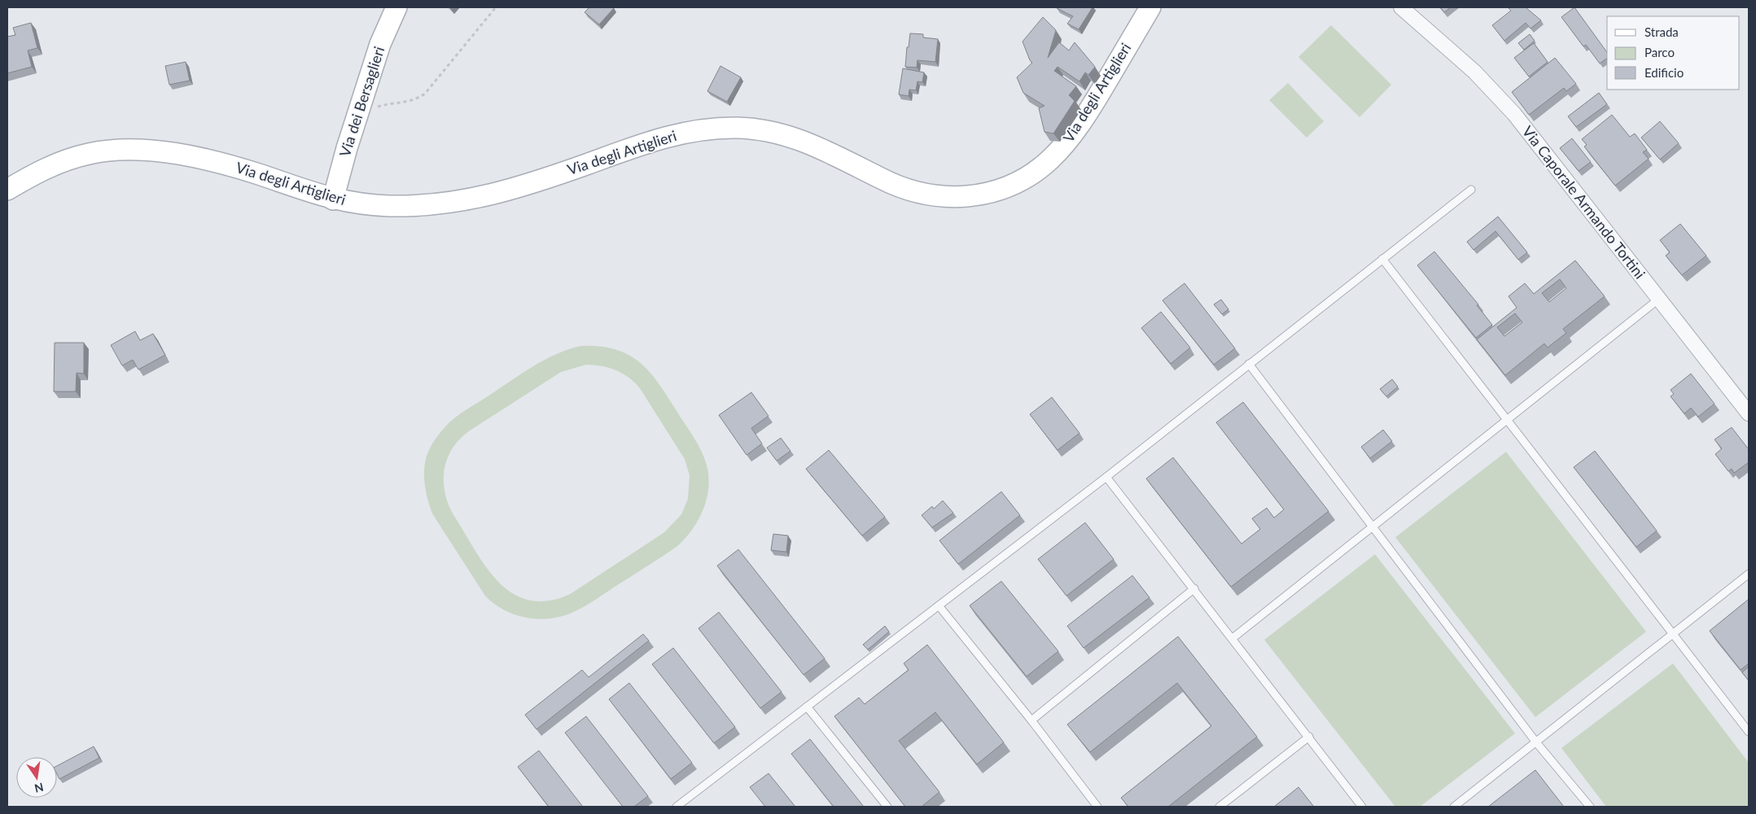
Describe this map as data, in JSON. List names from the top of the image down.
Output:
{
  "streets": {
    "street": ["Via degli Artiglieri", "Via dei Bersaglieri", "Via Caporale Armando Tortini"]
  },
  "crossings": [
    ["Via degli Artiglieri", "Via dei Bersaglieri"]
  ],
  "legend": ["Strada", "Parco", "Edificio"],
  "north": "bottom"
}
